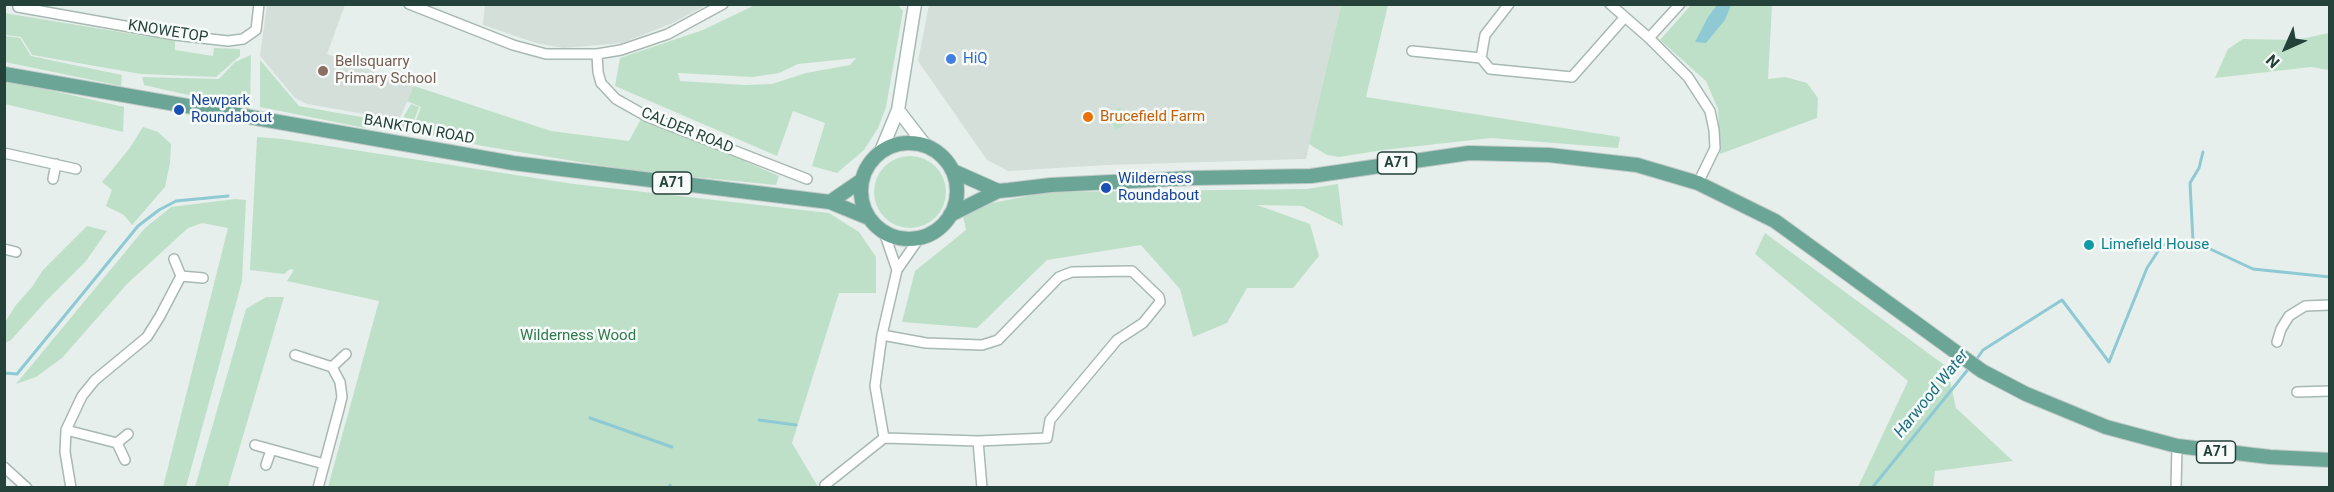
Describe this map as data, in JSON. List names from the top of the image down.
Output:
{
  "streets": {
    "main road": ["BANKTON ROAD", "A71"],
    "street": ["KNOWETOP", "CALDER ROAD"]
  },
  "crossings": [
    ["BANKTON ROAD", "A71"]
  ],
  "water": ["Harwood Water"],
  "parks": ["Wilderness Wood"],
  "places": [
    "HiQ",
    "Bellsquarry Primary School",
    "Newpark Roundabout",
    "Brucefield Farm",
    "Wilderness Roundabout",
    "Limefield House"
  ],
  "north": "bottom left"
}
